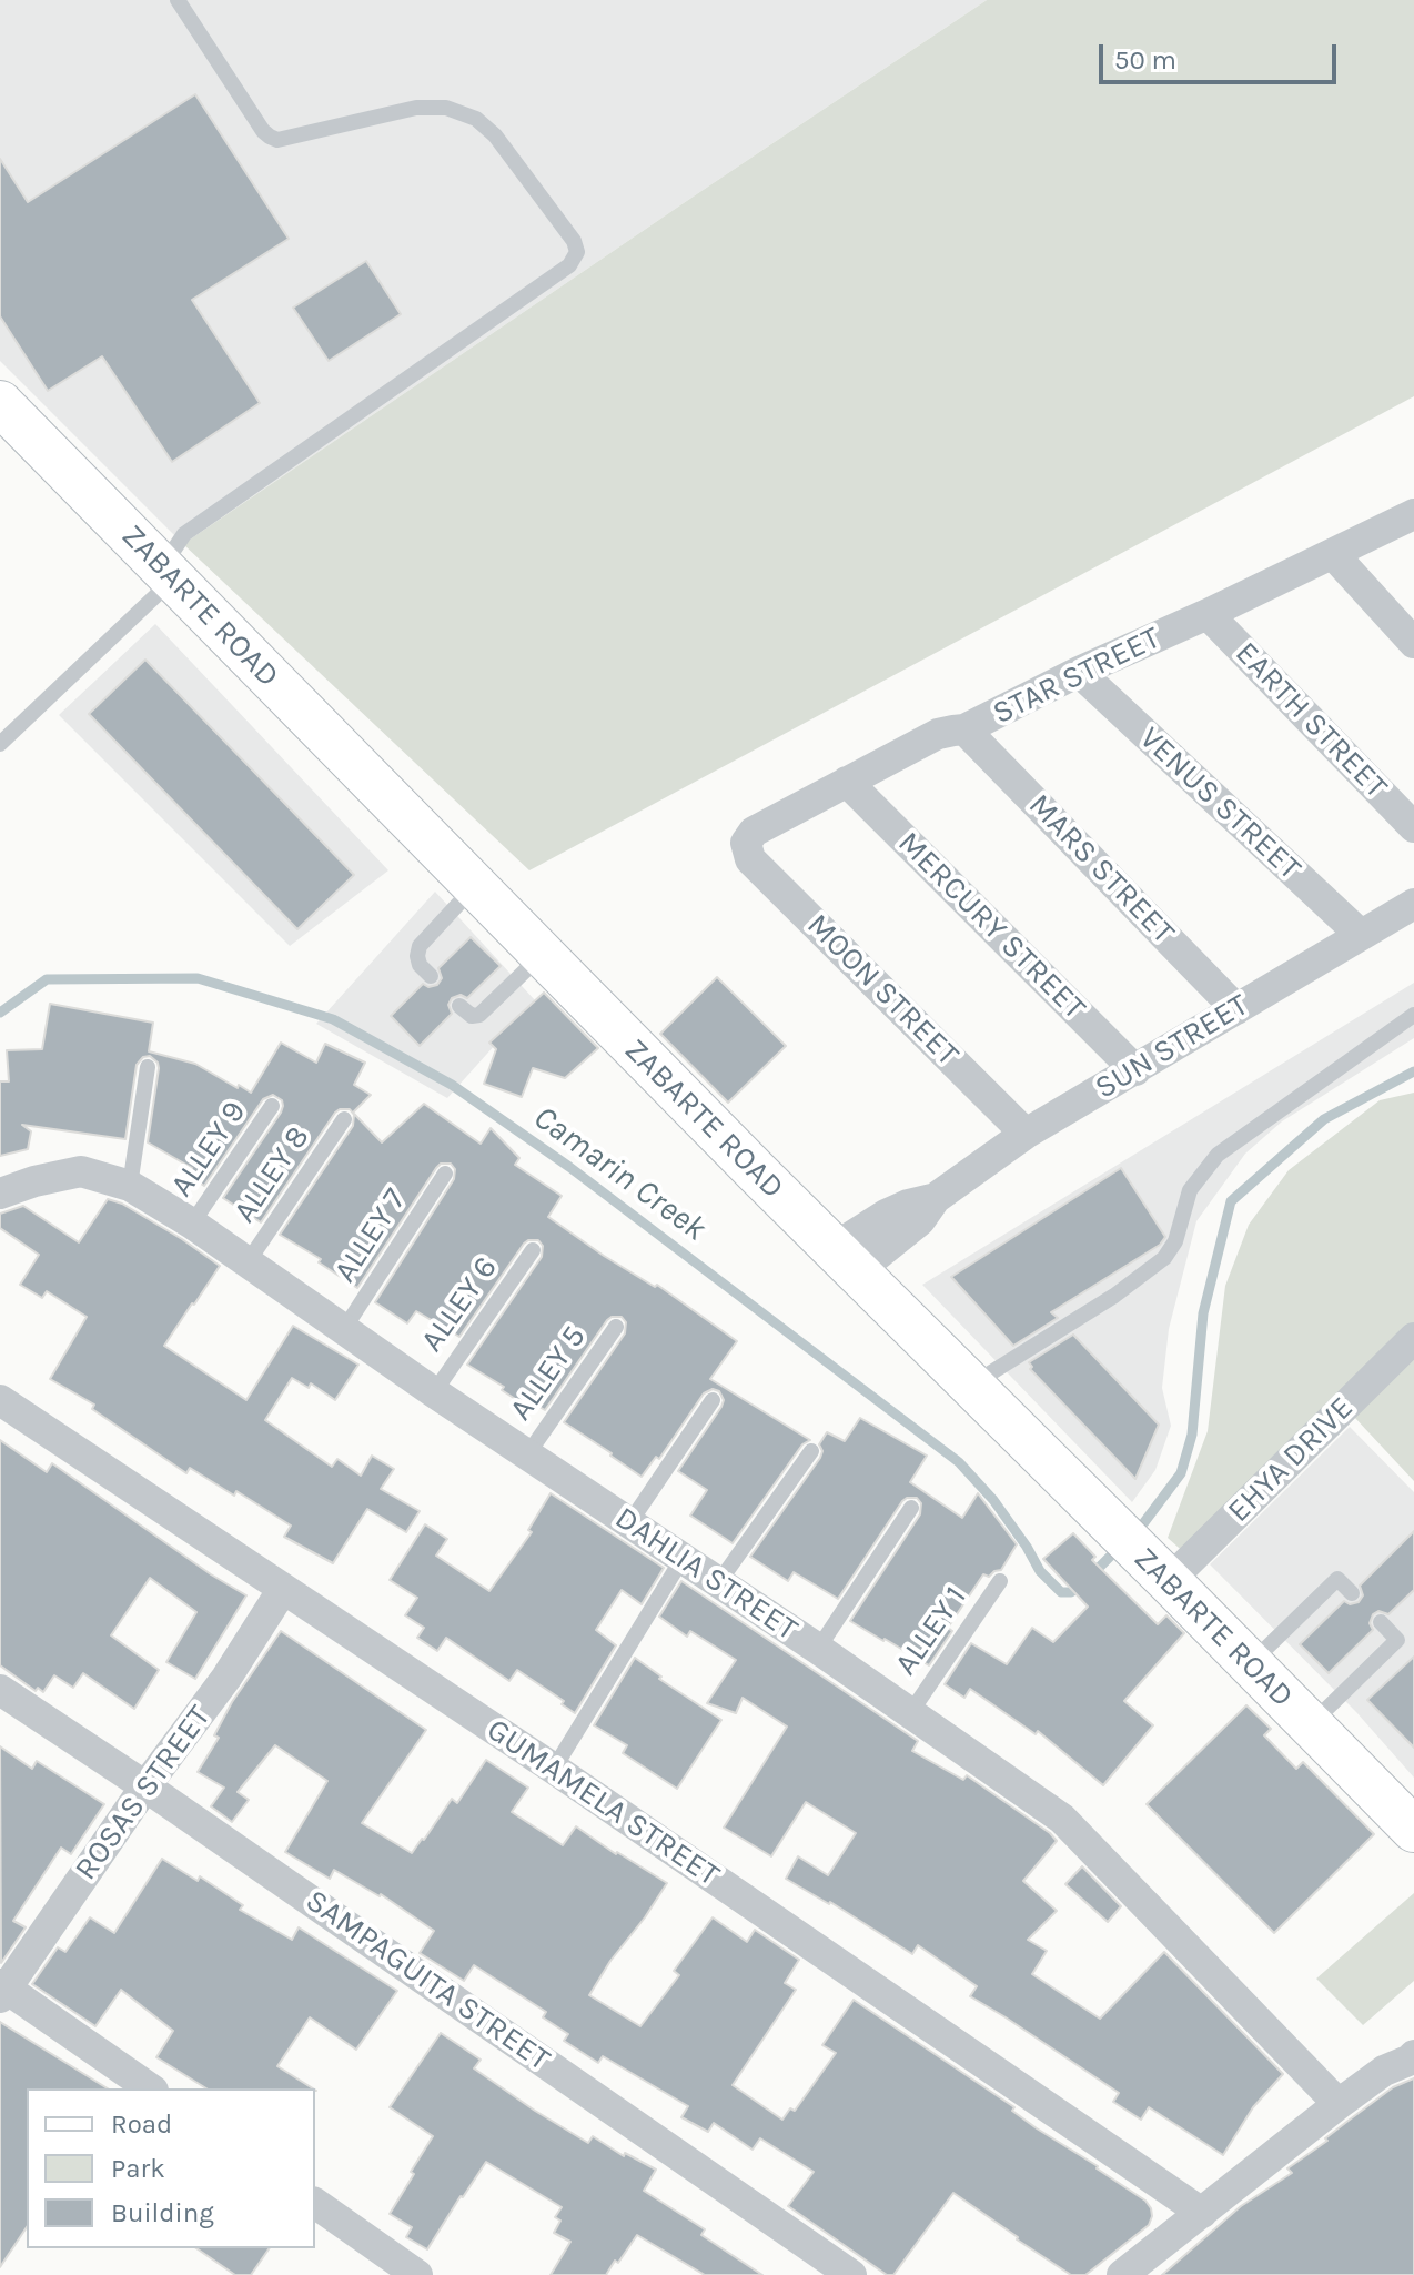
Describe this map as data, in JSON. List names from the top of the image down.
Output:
{
  "streets": {
    "main road": ["ZABARTE ROAD"],
    "street": [
      "STAR STREET",
      "EARTH STREET",
      "VENUS STREET",
      "MARS STREET",
      "MERCURY STREET",
      "MOON STREET",
      "SUN STREET",
      "EHYA DRIVE",
      "DAHLIA STREET",
      "ROSAS STREET",
      "GUMAMELA STREET",
      "SAMPAGUITA STREET"
    ],
    "lane": [
      "ALLEY 9",
      "ALLEY 8",
      "ALLEY 7",
      "ALLEY 6",
      "ALLEY 5",
      "ALLEY 1"
    ]
  },
  "crossings": [
    ["ZABARTE ROAD", "SUN STREET"],
    ["ZABARTE ROAD", "EHYA DRIVE"],
    ["STAR STREET", "EARTH STREET"],
    ["STAR STREET", "VENUS STREET"],
    ["STAR STREET", "MARS STREET"],
    ["STAR STREET", "MERCURY STREET"],
    ["STAR STREET", "MOON STREET"],
    ["VENUS STREET", "SUN STREET"],
    ["MARS STREET", "SUN STREET"],
    ["MERCURY STREET", "SUN STREET"],
    ["MOON STREET", "SUN STREET"],
    ["ALLEY 9", "DAHLIA STREET"],
    ["ALLEY 8", "DAHLIA STREET"],
    ["ALLEY 7", "DAHLIA STREET"],
    ["ALLEY 6", "DAHLIA STREET"],
    ["ALLEY 5", "DAHLIA STREET"],
    ["DAHLIA STREET", "ALLEY 1"],
    ["ROSAS STREET", "GUMAMELA STREET"],
    ["ROSAS STREET", "SAMPAGUITA STREET"]
  ],
  "water": ["Camarin Creek"],
  "legend": ["Road", "Park", "Building"],
  "scale_bar": "50 m"
}
